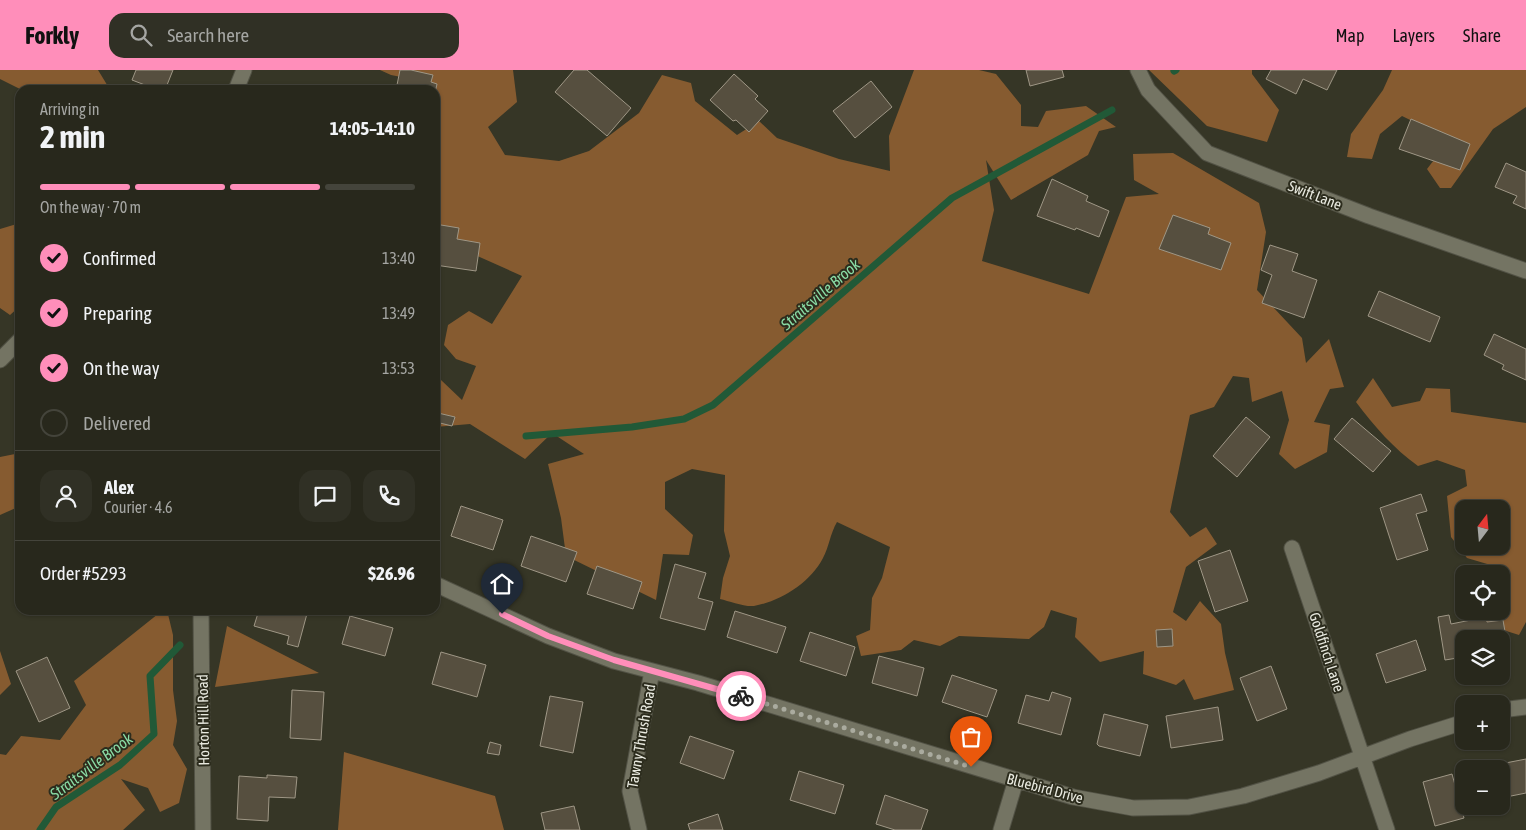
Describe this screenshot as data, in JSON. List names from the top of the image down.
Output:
{
  "streets": {
    "street": [
      "Swift Lane",
      "Goldfinch Lane",
      "Horton Hill Road",
      "Tawny Thrush Road",
      "Bluebird Drive"
    ]
  },
  "crossings": [
    ["Goldfinch Lane", "Bluebird Drive"],
    ["Tawny Thrush Road", "Bluebird Drive"]
  ],
  "water": ["Straitsville Brook"],
  "north": "top",
  "page": {
    "header": "Forkly",
    "search": "Search here",
    "nav": ["Map", "Layers", "Share"],
    "heading": ["2 min", "Arriving in", "14:05–14:10"],
    "panel": [
      "Alex",
      "Courier · 4.6",
      "Order #5293",
      "$26.96"
    ],
    "bar": "On the way · 70 m",
    "list": [
      ["Confirmed", "13:40"],
      ["Preparing", "13:49"],
      ["On the way", "13:53"],
      "Delivered"
    ],
    "map_buttons": ["+", "−"]
  }
}
